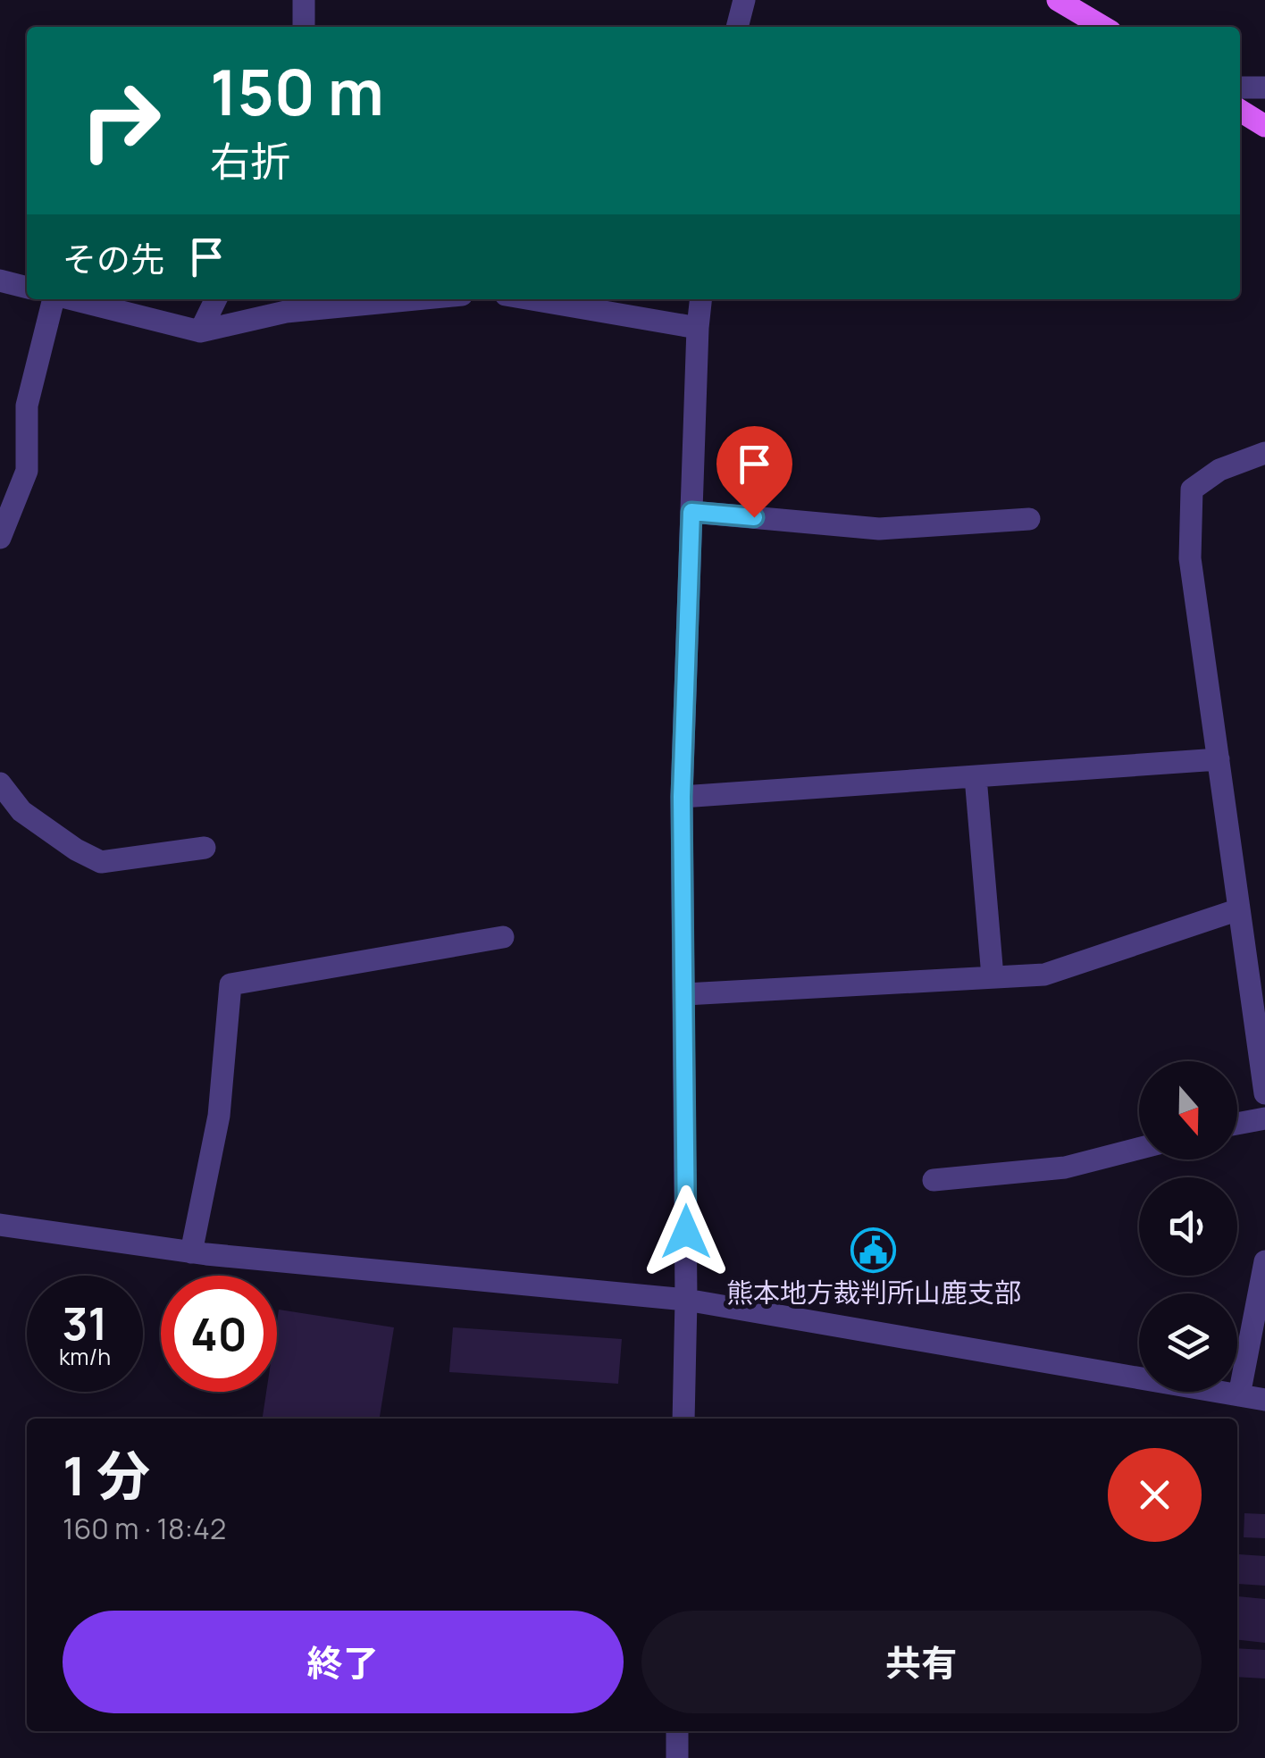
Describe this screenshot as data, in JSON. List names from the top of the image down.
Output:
{
  "places": {
    "public building": ["熊本地方裁判所山鹿支部"]
  },
  "north": "bottom",
  "page": {
    "turn": ["150 m", "右折"],
    "then": "その先",
    "speed": "31 km/h",
    "limit": "40",
    "heading": ["1 分", "160 m · 18:42"],
    "buttons": ["終了", "共有"]
  }
}
